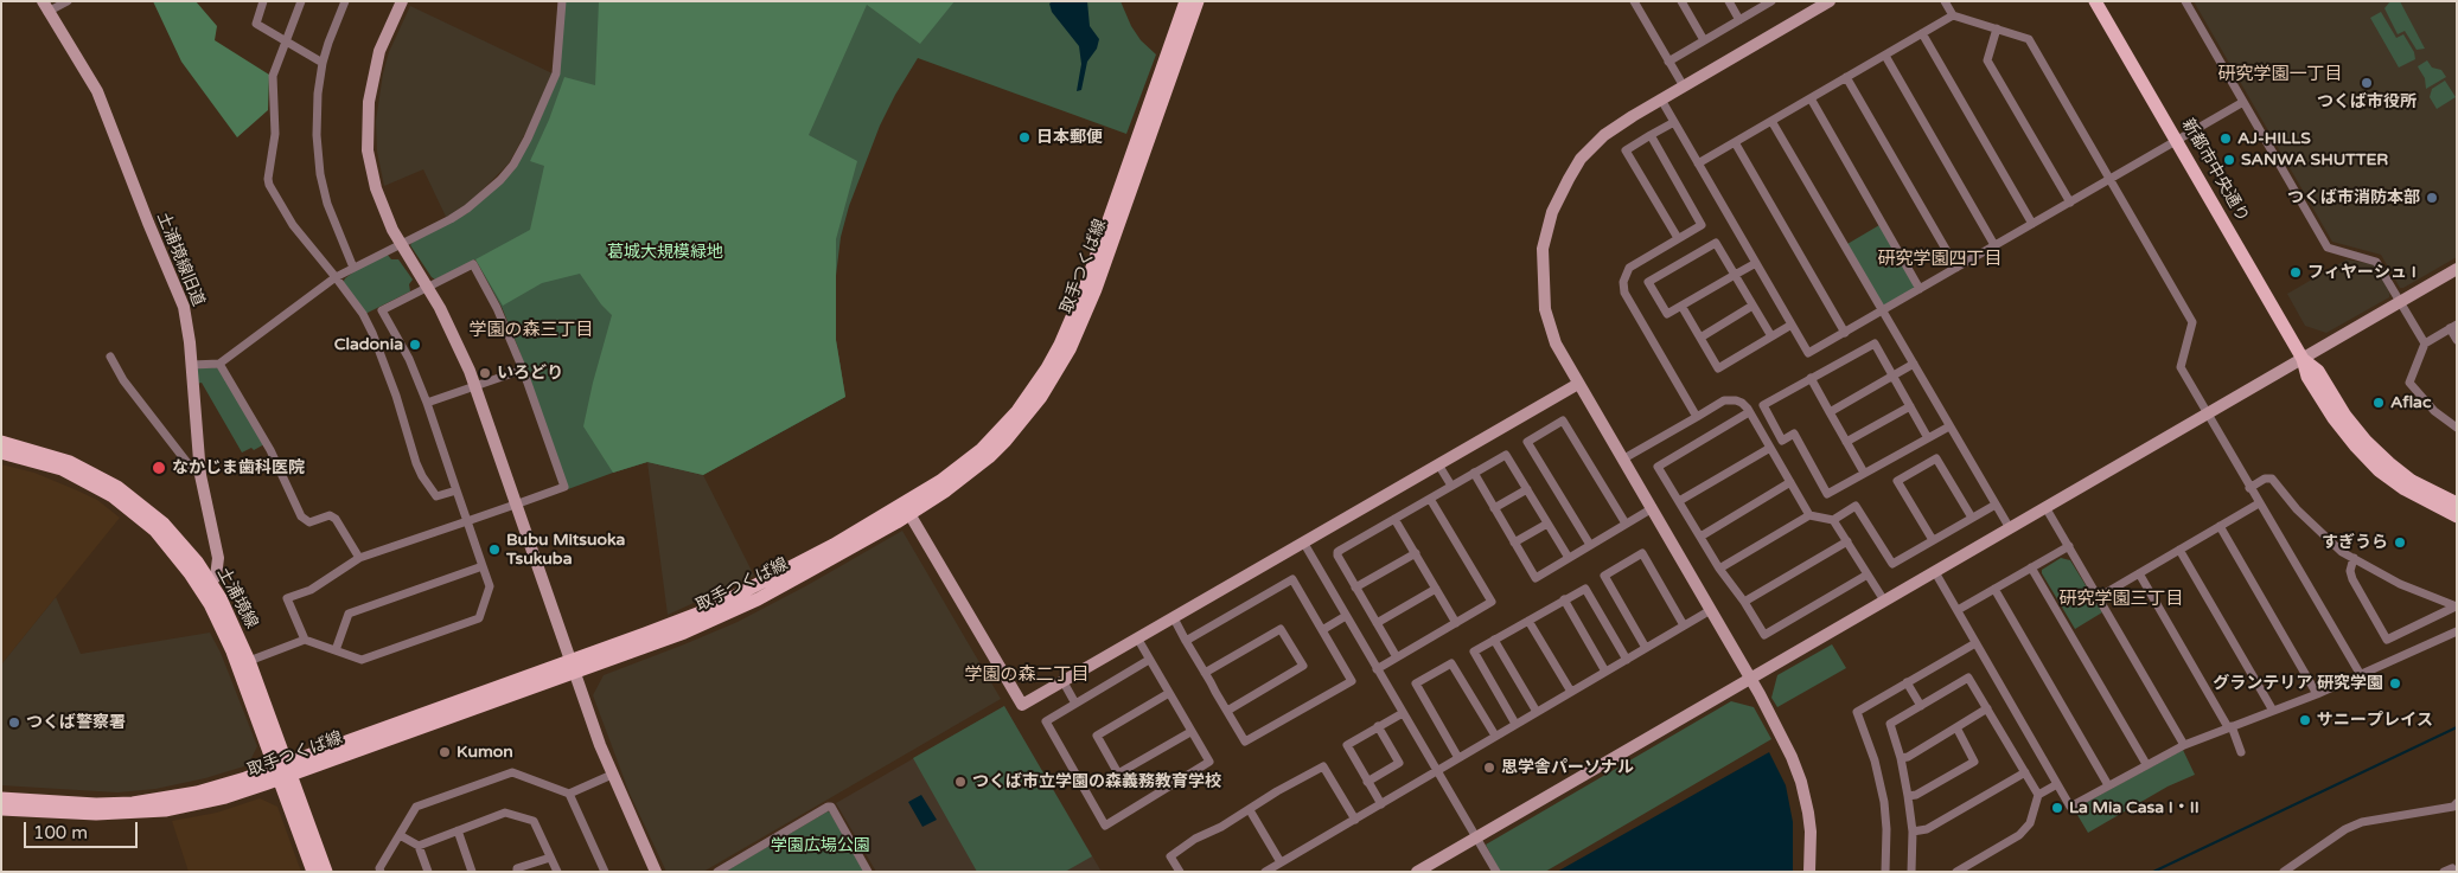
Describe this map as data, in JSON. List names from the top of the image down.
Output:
{
  "streets": {
    "main road": ["新都市中央通り", "取手つくば線", "土浦境線"],
    "street": ["土浦境線旧道"]
  },
  "crossings": [
    ["土浦境線旧道", "土浦境線"],
    ["取手つくば線", "土浦境線"]
  ],
  "districts": [
    "研究学園一丁目",
    "研究学園四丁目",
    "学園の森三丁目",
    "研究学園三丁目",
    "学園の森二丁目"
  ],
  "parks": ["葛城大規模緑地", "学園広場公園"],
  "places": [
    "つくば市役所",
    "日本郵便",
    "AJ-HILLS",
    "SANWA SHUTTER",
    "つくば市消防本部",
    "フィヤーシュ I",
    "Cladonia",
    "いろどり",
    "Aflac",
    "なかじま歯科医院",
    "すぎうら",
    "Bubu Mitsuoka Tsukuba",
    "グランテリア 研究学園",
    "サニープレイス",
    "つくば警察署",
    "Kumon",
    "思学舎パーソナル",
    "つくば市立学園の森義務教育学校",
    "La Mia Casa I・II"
  ],
  "scale_bar": "100 m"
}
